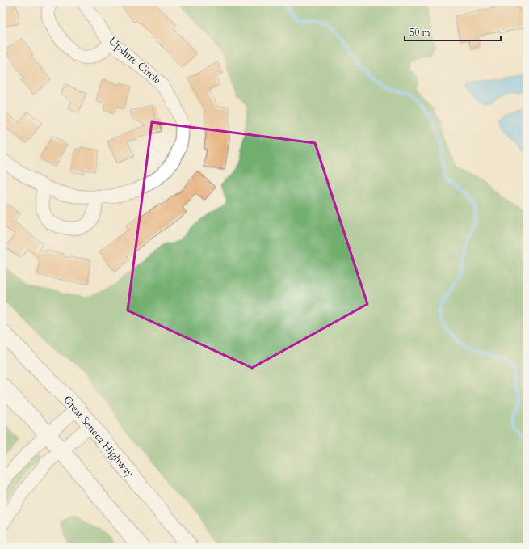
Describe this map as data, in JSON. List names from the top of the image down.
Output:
{
  "streets": {
    "main road": ["Great Seneca Highway"],
    "street": ["Upshire Circle"]
  },
  "scale_bar": "50 m"
}
